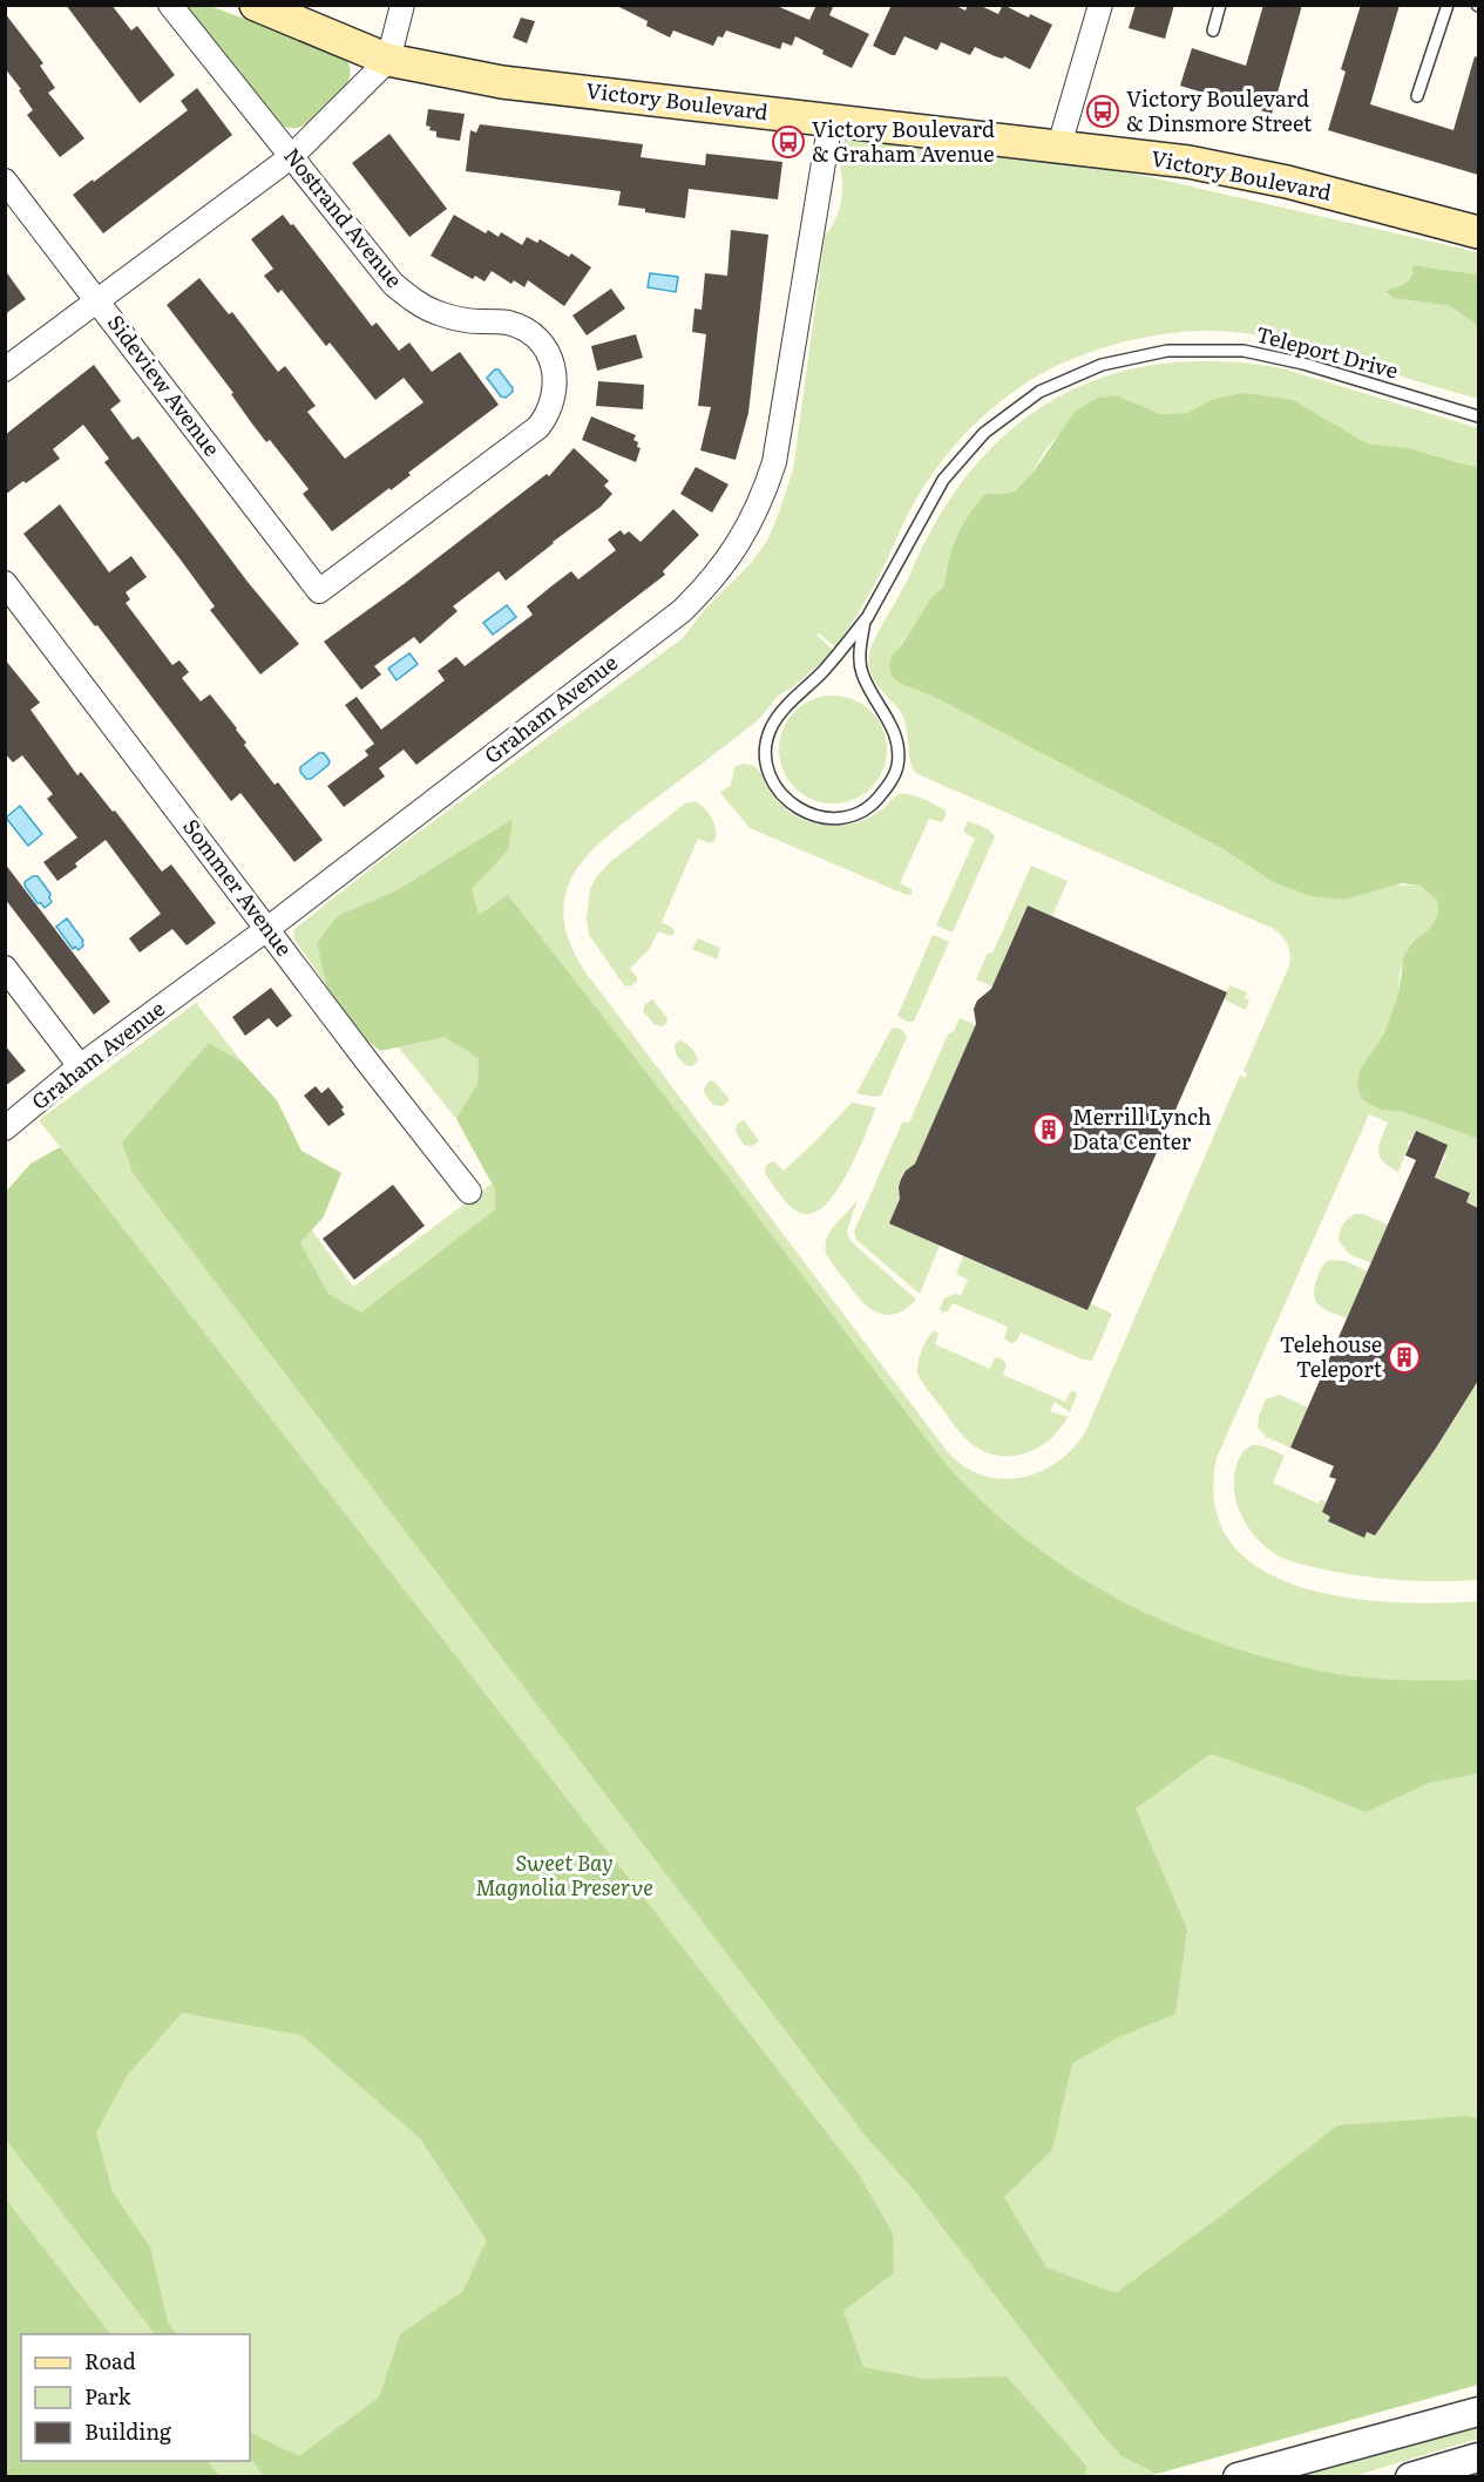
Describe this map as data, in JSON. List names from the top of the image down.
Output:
{
  "streets": {
    "main road": ["Victory Boulevard"],
    "street": [
      "Nostrand Avenue",
      "Sideview Avenue",
      "Graham Avenue",
      "Sommer Avenue"
    ],
    "lane": ["Teleport Drive"]
  },
  "crossings": [
    ["Victory Boulevard", "Graham Avenue"],
    ["Nostrand Avenue", "Sideview Avenue"],
    ["Graham Avenue", "Sommer Avenue"]
  ],
  "parks": ["Sweet Bay Magnolia Preserve"],
  "places": {
    "bus stop": ["Victory Boulevard & Dinsmore Street", "Victory Boulevard & Graham Avenue"],
    "building": ["Merrill Lynch Data Center", "Telehouse Teleport"]
  },
  "legend": ["Road", "Park", "Building"]
}
